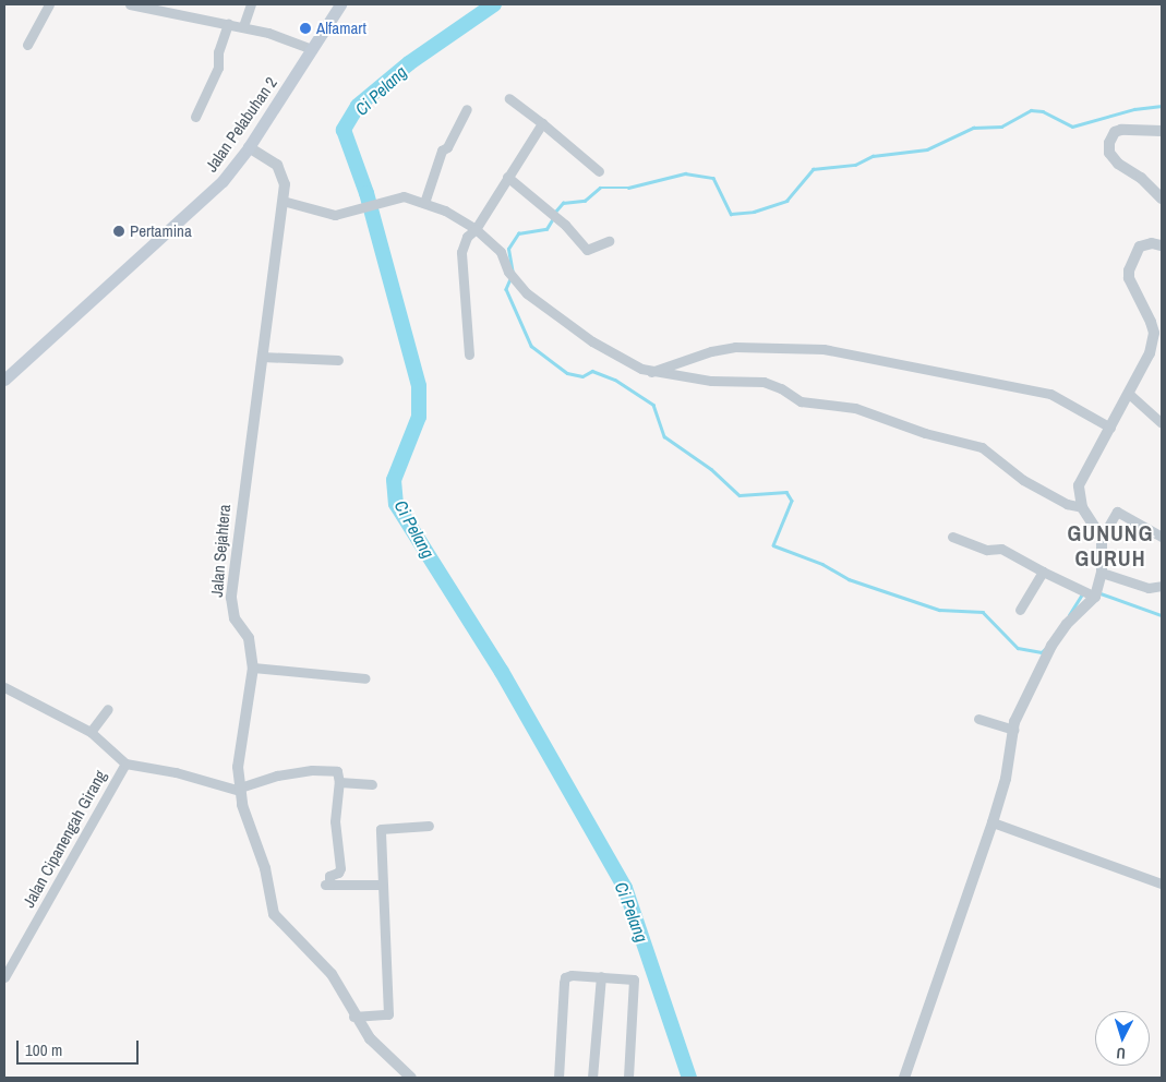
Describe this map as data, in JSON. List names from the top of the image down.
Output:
{
  "streets": {
    "main road": ["Jalan Pelabuhan 2"],
    "street": ["Jalan Sejahtera", "Jalan Cipanengah Girang"]
  },
  "crossings": [
    ["Jalan Pelabuhan 2", "Jalan Sejahtera"],
    ["Jalan Sejahtera", "Jalan Cipanengah Girang"]
  ],
  "districts": ["GUNUNG GURUH"],
  "water": ["Ci Pelang"],
  "places": ["Alfamart", "Pertamina"],
  "scale_bar": "100 m",
  "north": "bottom"
}
